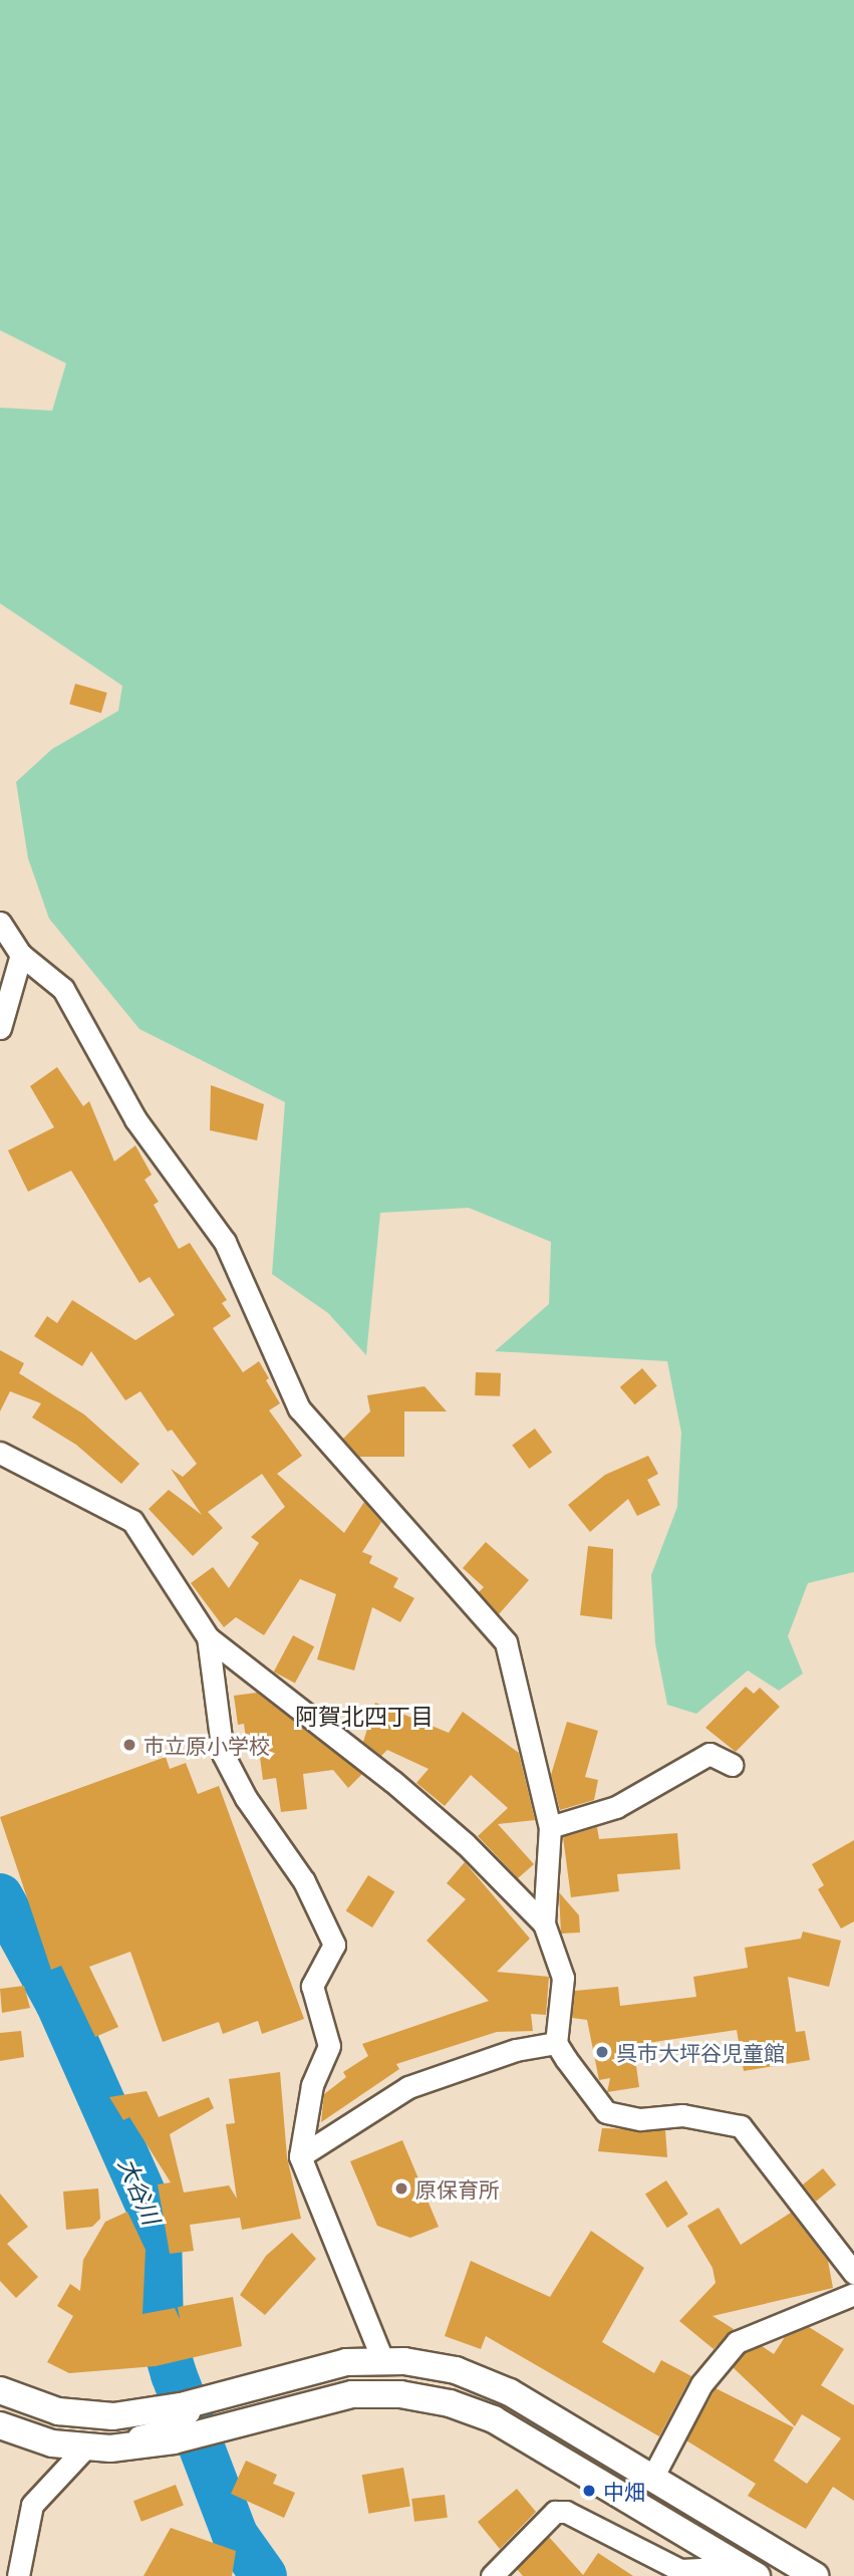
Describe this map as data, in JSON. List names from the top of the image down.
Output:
{
  "districts": ["阿賀北四丁目"],
  "water": ["大谷川"],
  "places": [
    "市立原小学校",
    "呉市大坪谷児童館",
    "原保育所",
    "中畑"
  ]
}
